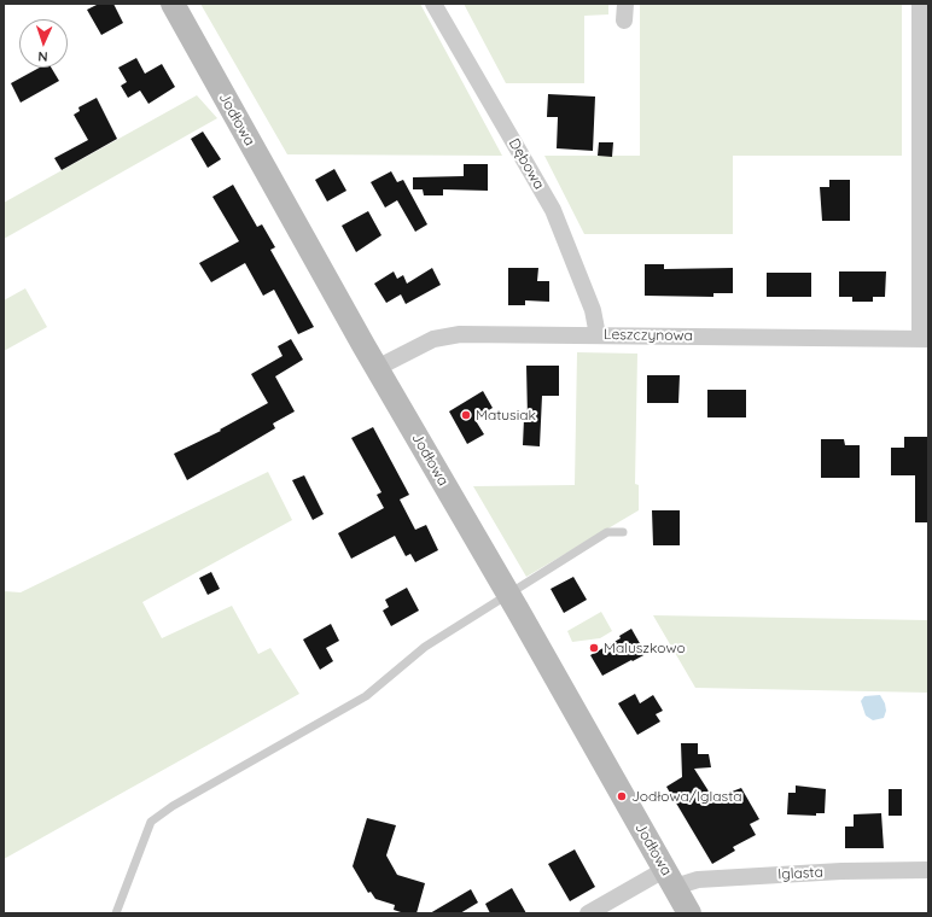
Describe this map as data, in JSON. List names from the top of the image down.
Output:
{
  "streets": {
    "street": [
      "Jodłowa",
      "Dębowa",
      "Leszczynowa",
      "Iglasta"
    ]
  },
  "crossings": [
    ["Jodłowa", "Leszczynowa"],
    ["Jodłowa", "Iglasta"],
    ["Dębowa", "Leszczynowa"]
  ],
  "places": ["Matusiak", "Maluszkowo", "Jodłowa/Iglasta"],
  "north": "bottom"
}
